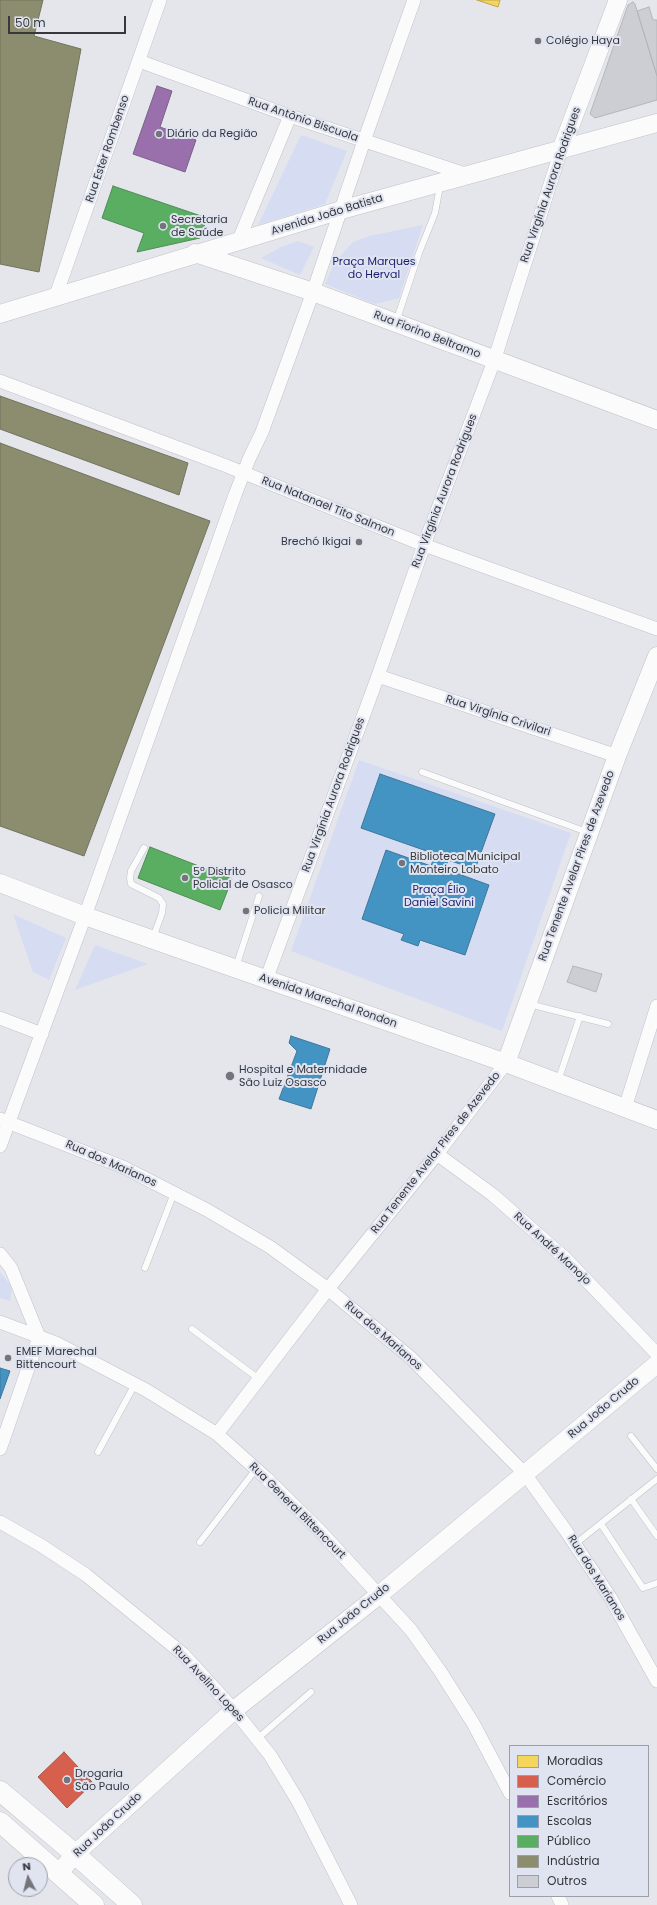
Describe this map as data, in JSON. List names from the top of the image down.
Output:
{
  "streets": {
    "street": [
      "Rua Antônio Biscuola",
      "Rua Ester Rombenso",
      "Rua Virgínia Aurora Rodrigues",
      "Avenida João Batista",
      "Rua Fiorino Beltramo",
      "Rua Natanael Tito Salmon",
      "Rua Virgínia Crivilari",
      "Rua Tenente Avelar Pires de Azevedo",
      "Avenida Marechal Rondon",
      "Rua dos Marianos",
      "Rua André Manojo",
      "Rua João Crudo",
      "Rua General Bittencourt",
      "Rua Avelino Lopes"
    ]
  },
  "crossings": [
    ["Rua Antônio Biscuola", "Rua Ester Rombenso"],
    ["Rua Antônio Biscuola", "Avenida João Batista"],
    ["Rua Ester Rombenso", "Avenida João Batista"],
    ["Rua Virgínia Aurora Rodrigues", "Avenida João Batista"],
    ["Rua Virgínia Aurora Rodrigues", "Rua Fiorino Beltramo"],
    ["Rua Virgínia Aurora Rodrigues", "Rua Natanael Tito Salmon"],
    ["Rua Virgínia Aurora Rodrigues", "Rua Virgínia Crivilari"],
    ["Rua Virgínia Aurora Rodrigues", "Avenida Marechal Rondon"],
    ["Avenida João Batista", "Rua Fiorino Beltramo"],
    ["Rua Virgínia Crivilari", "Rua Tenente Avelar Pires de Azevedo"],
    ["Rua Tenente Avelar Pires de Azevedo", "Avenida Marechal Rondon"],
    ["Rua Tenente Avelar Pires de Azevedo", "Rua dos Marianos"],
    ["Rua Tenente Avelar Pires de Azevedo", "Rua André Manojo"],
    ["Rua Tenente Avelar Pires de Azevedo", "Rua General Bittencourt"],
    ["Rua dos Marianos", "Rua João Crudo"],
    ["Rua João Crudo", "Rua General Bittencourt"],
    ["Rua João Crudo", "Rua Avelino Lopes"]
  ],
  "parks": ["Praça Marques do Herval", "Praça Élio Daniel Savini"],
  "places": [
    "Colégio Haya",
    "Diário da Região",
    "Secretaria de Saúde",
    "Brechó Ikigai",
    "Biblioteca Municipal Monteiro Lobato",
    "5º Distrito Policial de Osasco",
    "Policia Militar",
    "Hospital e Maternidade São Luiz Osasco",
    "EMEF Marechal Bittencourt",
    "Drogaria São Paulo"
  ],
  "legend": [
    "Moradias",
    "Comércio",
    "Escritórios",
    "Escolas",
    "Público",
    "Indústria",
    "Outros"
  ],
  "scale_bar": "50 m",
  "north": "top"
}
